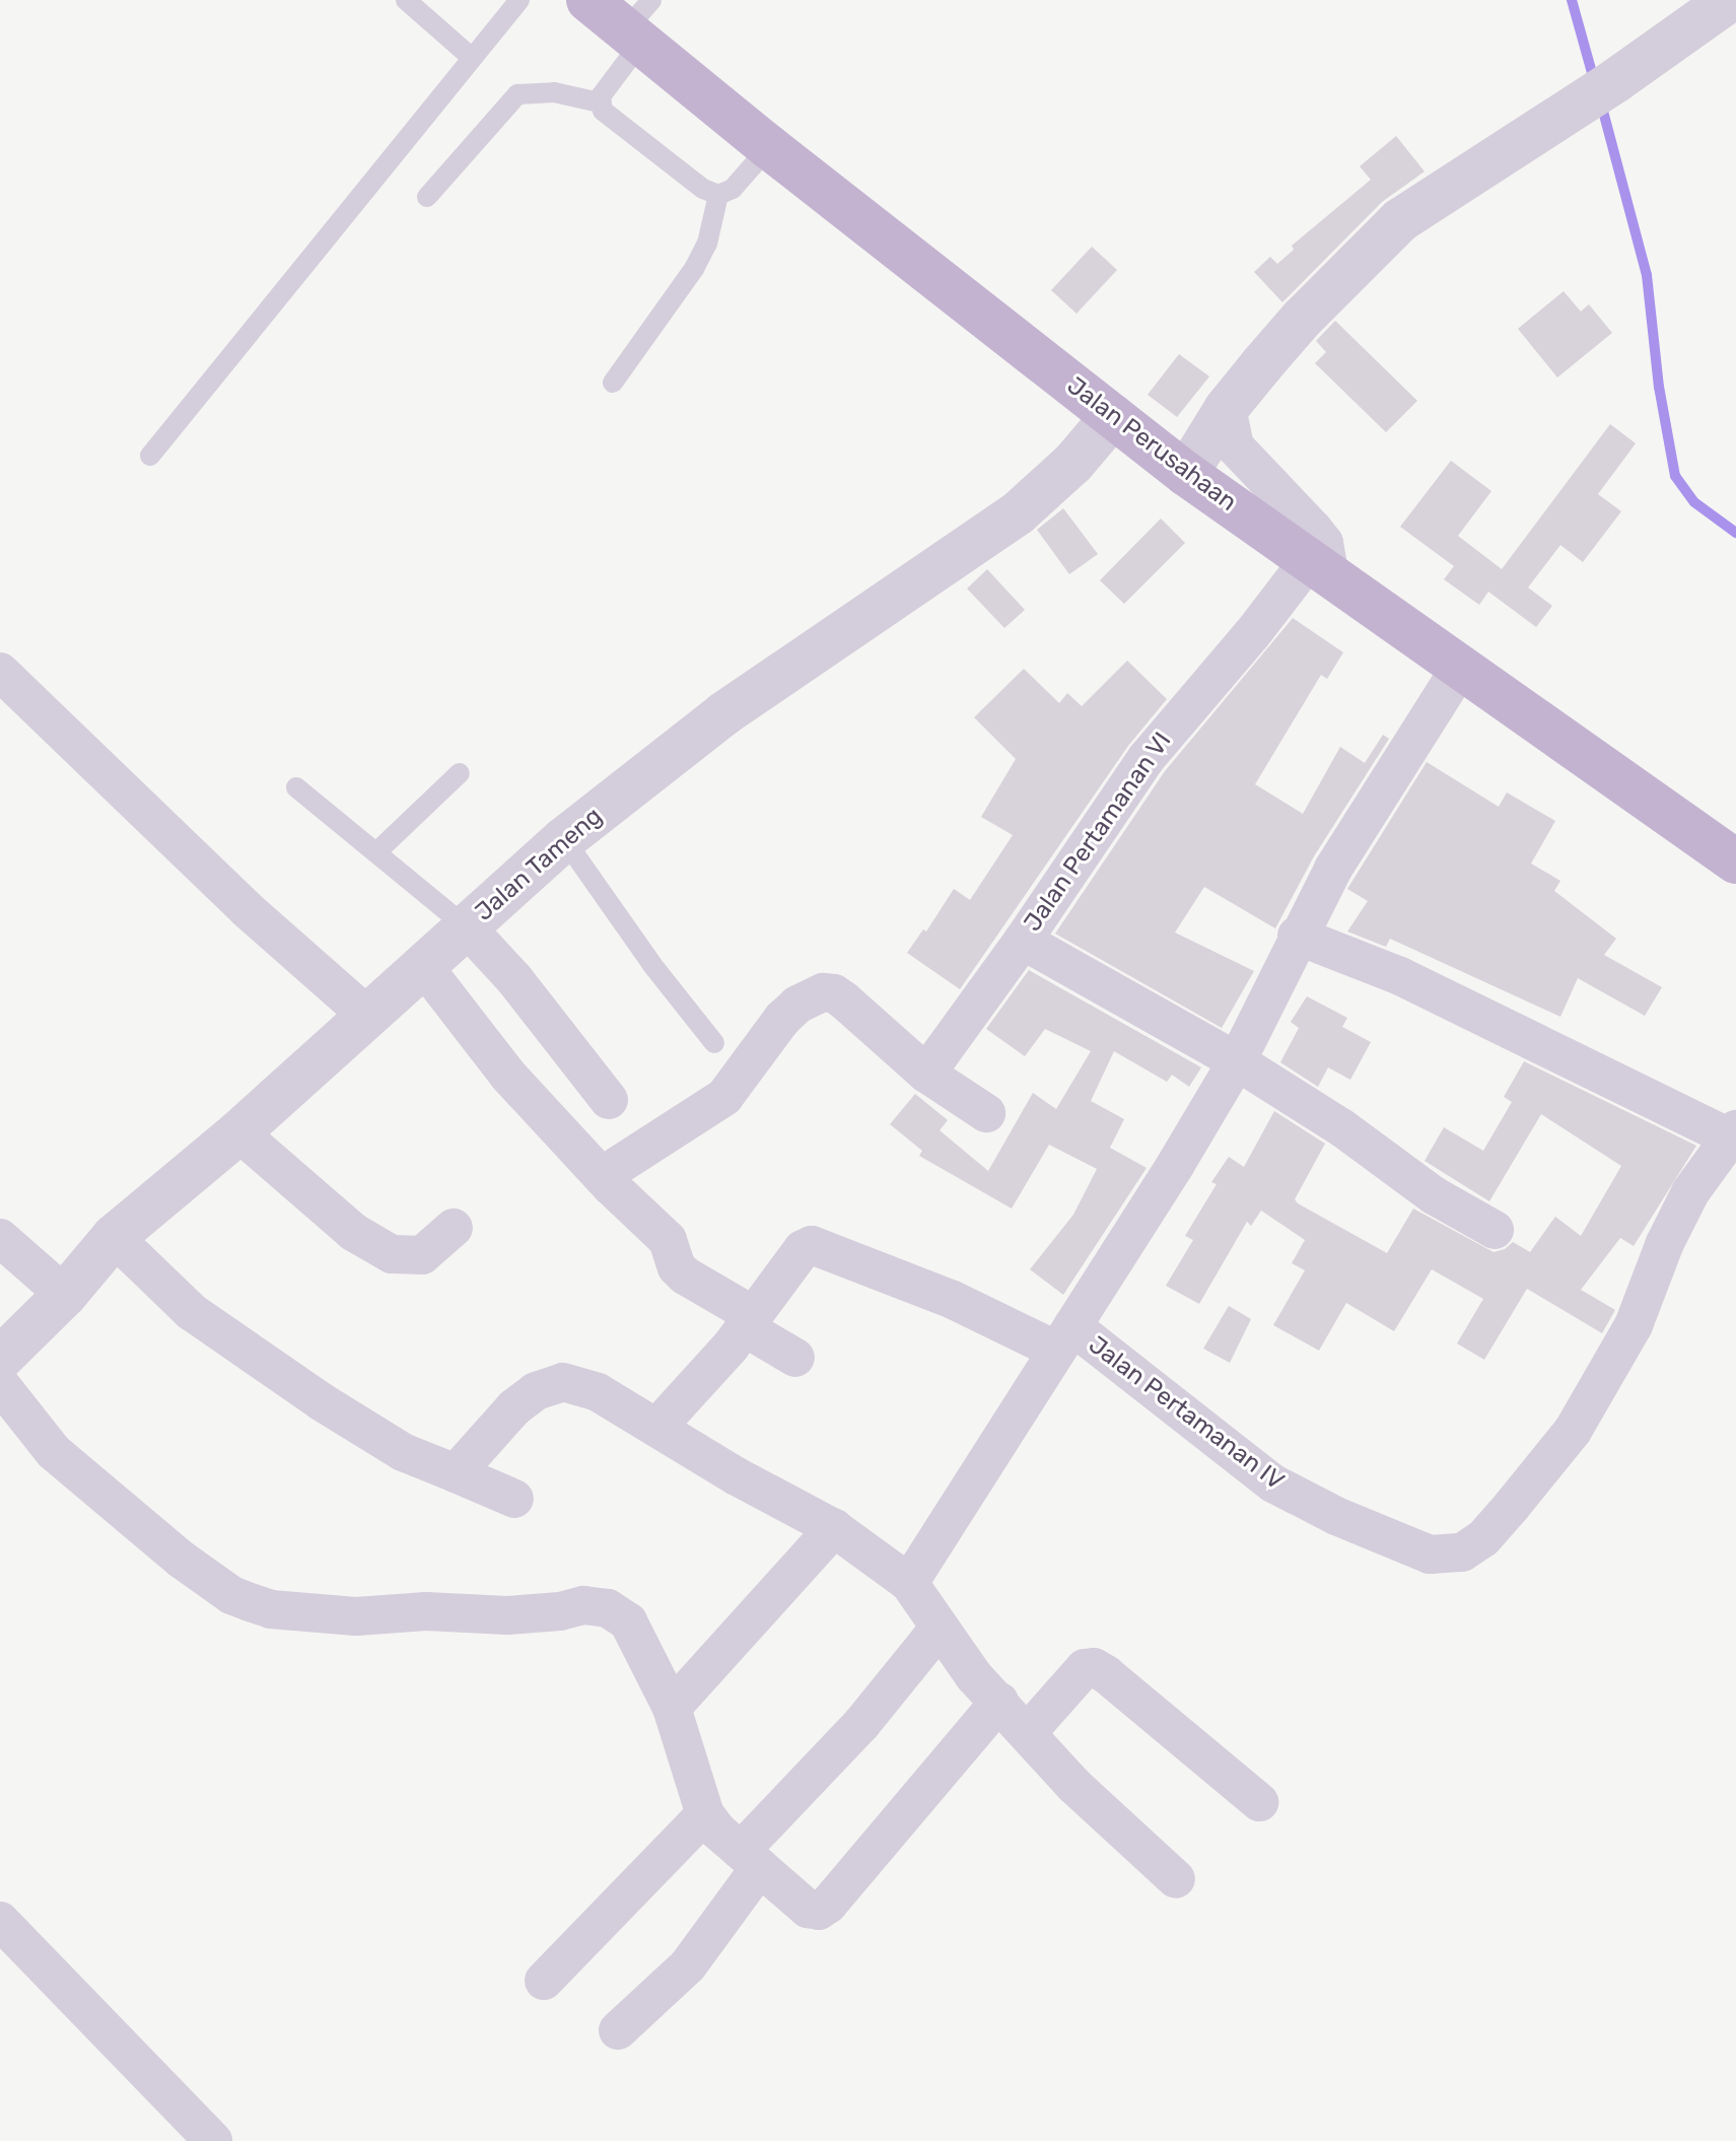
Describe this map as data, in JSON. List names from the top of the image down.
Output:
{
  "streets": {
    "main road": ["Jalan Perusahaan"],
    "street": ["Jalan Pertamanan VI", "Jalan Tameng", "Jalan Pertamanan IV"]
  },
  "crossings": [
    ["Jalan Perusahaan", "Jalan Pertamanan VI"],
    ["Jalan Perusahaan", "Jalan Tameng"]
  ]
}
